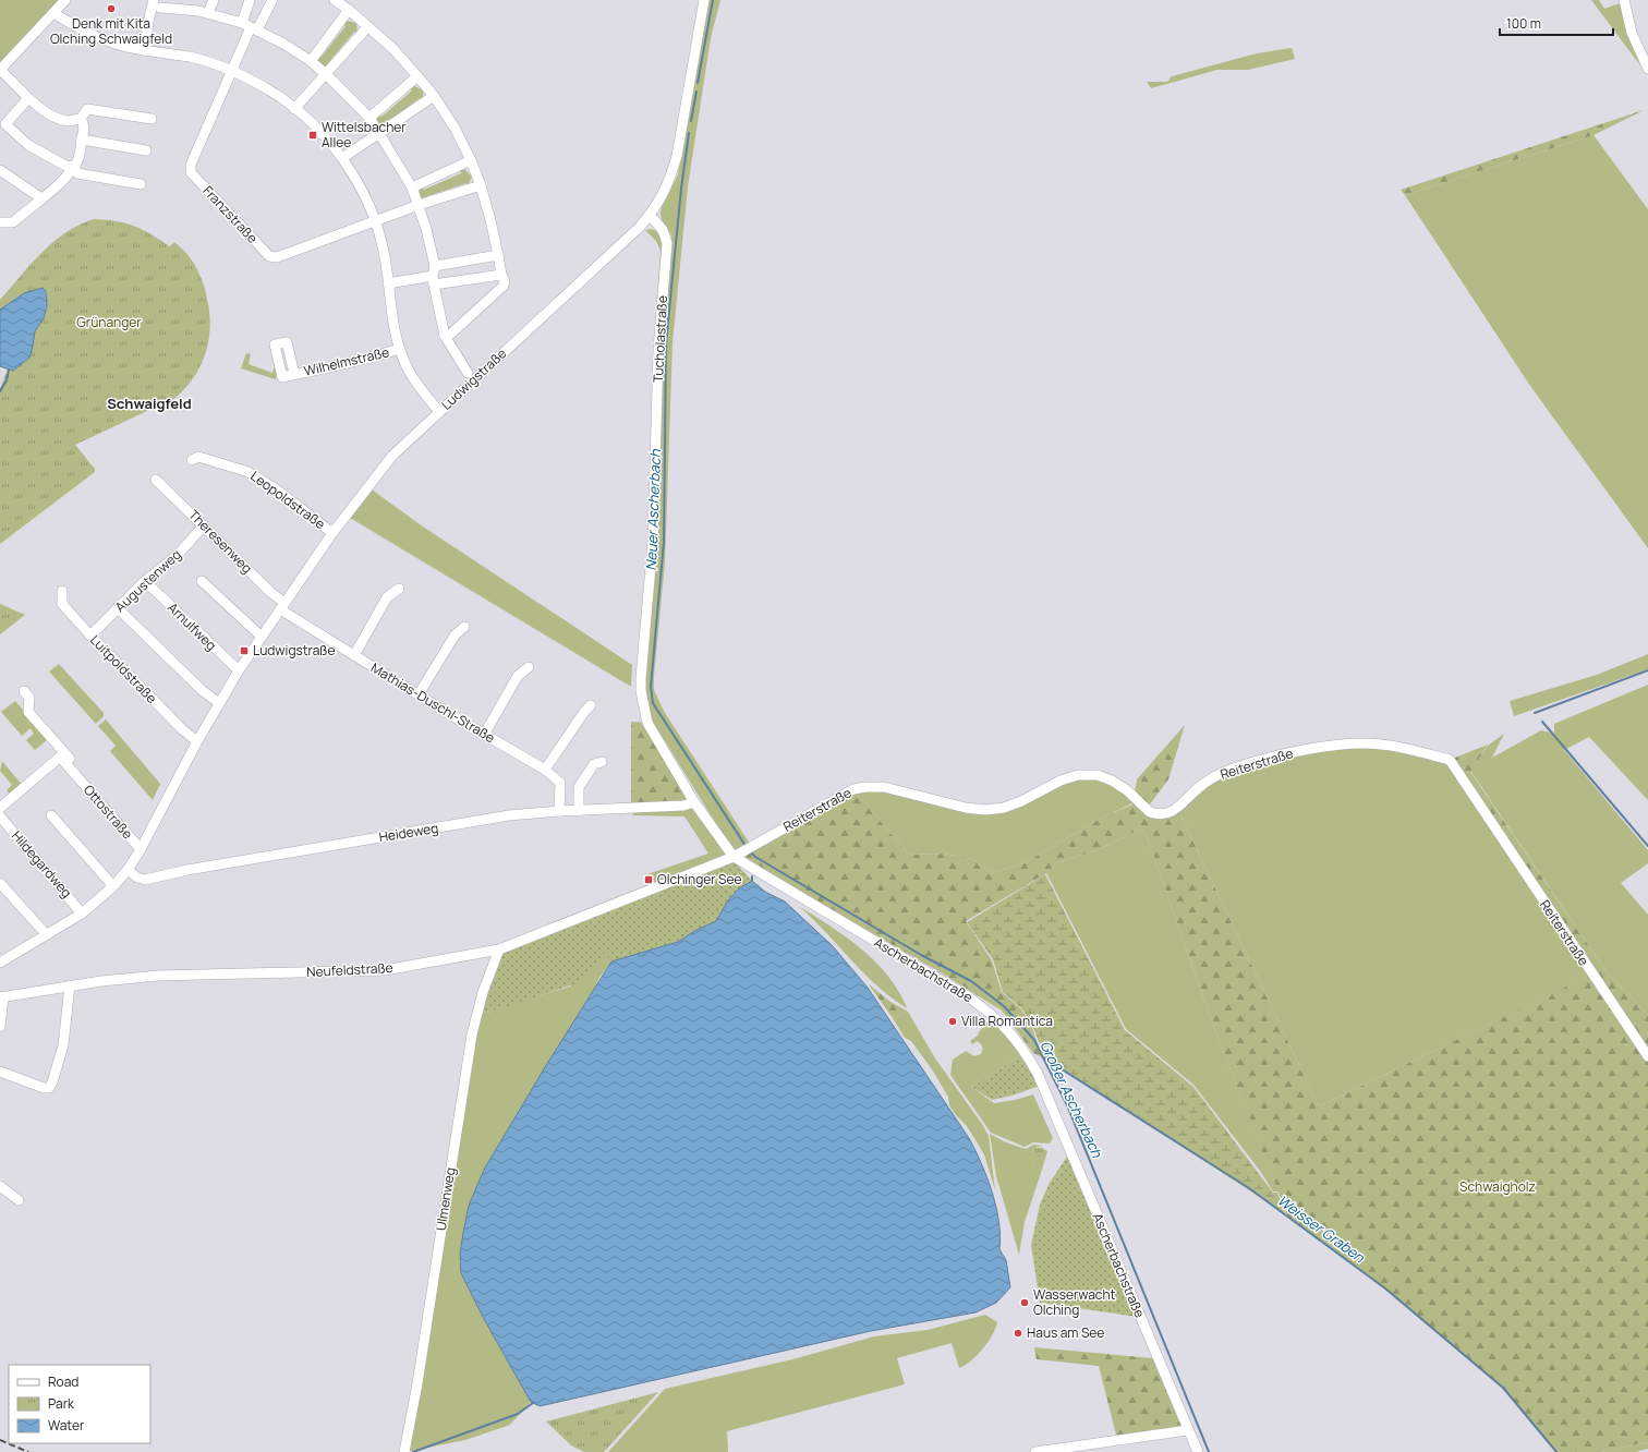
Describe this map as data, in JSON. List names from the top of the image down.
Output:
{
  "streets": {
    "street": [
      "Franzstraße",
      "Tucholastraße",
      "Wilhelmstraße",
      "Ludwigstraße",
      "Leopoldstraße",
      "Theresenweg",
      "Augustenweg",
      "Arnulfweg",
      "Luitpoldstraße",
      "Mathias-Duschl-Straße",
      "Reiterstraße",
      "Ottostraße",
      "Heideweg",
      "Hildegardweg",
      "Neufeldstraße",
      "Ascherbachstraße",
      "Ulmenweg"
    ]
  },
  "crossings": [
    ["Tucholastraße", "Ludwigstraße"],
    ["Tucholastraße", "Ascherbachstraße"],
    ["Ludwigstraße", "Leopoldstraße"],
    ["Ludwigstraße", "Theresenweg"],
    ["Ludwigstraße", "Arnulfweg"],
    ["Ludwigstraße", "Luitpoldstraße"],
    ["Ludwigstraße", "Mathias-Duschl-Straße"],
    ["Ludwigstraße", "Ottostraße"],
    ["Ludwigstraße", "Heideweg"],
    ["Ludwigstraße", "Hildegardweg"],
    ["Theresenweg", "Augustenweg"],
    ["Theresenweg", "Mathias-Duschl-Straße"],
    ["Augustenweg", "Arnulfweg"],
    ["Augustenweg", "Luitpoldstraße"],
    ["Mathias-Duschl-Straße", "Heideweg"],
    ["Reiterstraße", "Neufeldstraße"],
    ["Reiterstraße", "Ascherbachstraße"],
    ["Heideweg", "Ascherbachstraße"],
    ["Neufeldstraße", "Ascherbachstraße"],
    ["Neufeldstraße", "Ulmenweg"]
  ],
  "districts": ["Schwaigfeld"],
  "water": ["Neuer Ascherbach", "Großer Ascherbach", "Weisser Graben"],
  "parks": ["Grünanger", "Schwaigholz"],
  "places": {
    "other": [
      "Denk mit Kita Olching Schwaigfeld",
      "Villa Romantica",
      "Wasserwacht Olching",
      "Haus am See"
    ],
    "transit": ["Wittelsbacher Allee", "Ludwigstraße", "Olchinger See"]
  },
  "legend": ["Road", "Park", "Water"],
  "scale_bar": "100 m"
}
